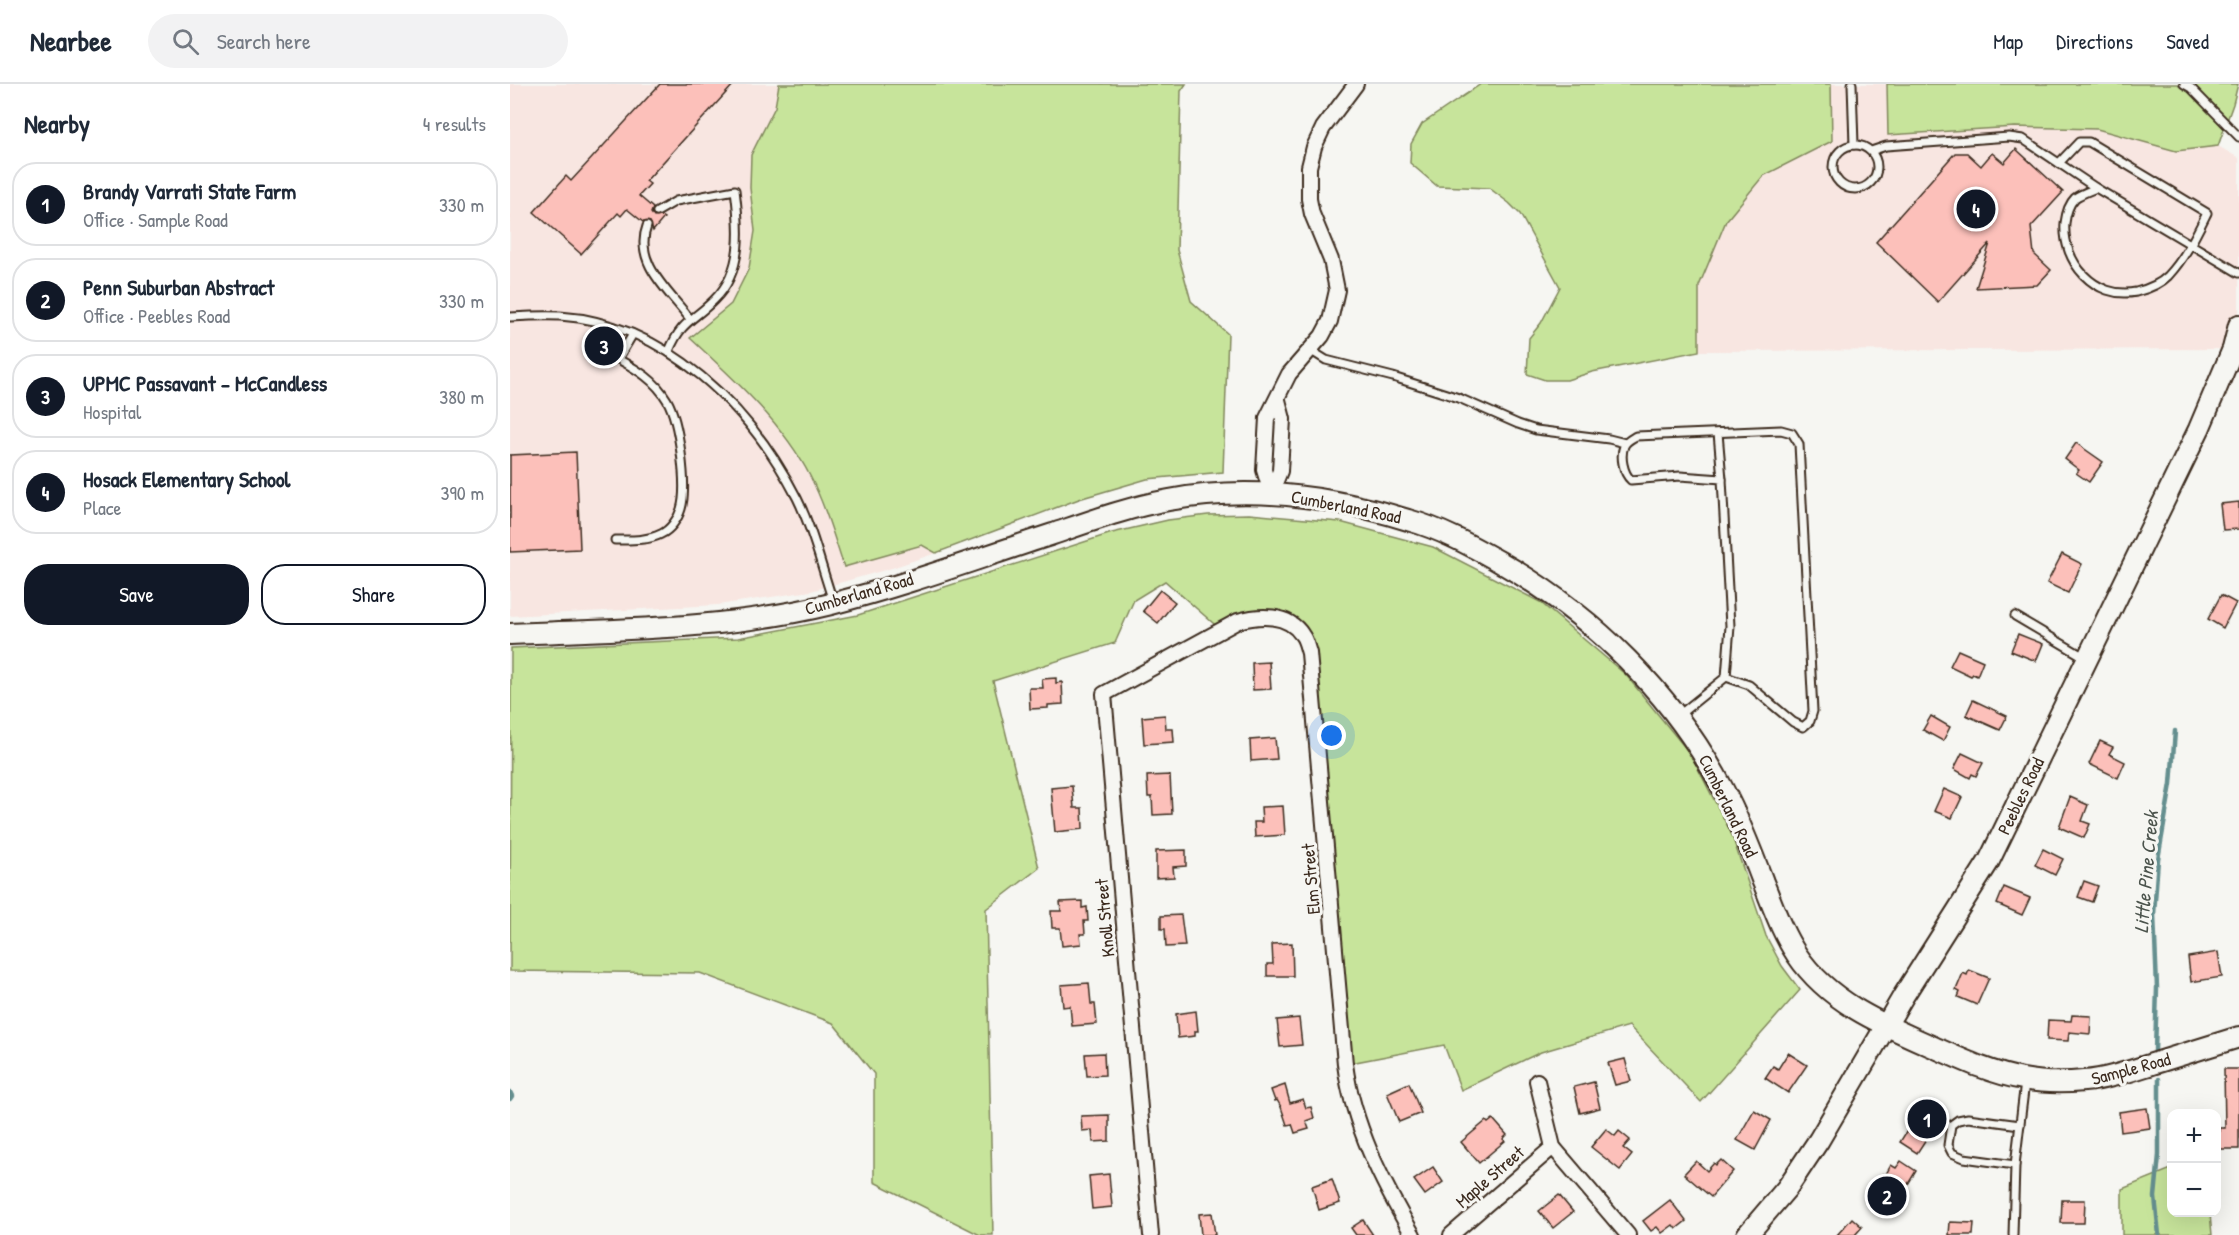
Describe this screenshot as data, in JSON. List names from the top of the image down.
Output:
{
  "streets": {
    "street": [
      "Cumberland Road",
      "Peebles Road",
      "Elm Street",
      "Knoll Street",
      "Sample Road",
      "Maple Street"
    ]
  },
  "crossings": [
    ["Cumberland Road", "Peebles Road"],
    ["Cumberland Road", "Sample Road"],
    ["Peebles Road", "Sample Road"],
    ["Elm Street", "Knoll Street"]
  ],
  "water": ["Little Pine Creek"],
  "page": {
    "header": "Nearbee",
    "search": "Search here",
    "nav": ["Map", "Directions", "Saved"],
    "heading": ["Nearby", "4 results"],
    "list": [
      {
        "mark": "1",
        "name": "Brandy Varrati State Farm",
        "note": "Office · Sample Road",
        "value": "330 m"
      },
      {
        "mark": "2",
        "name": "Penn Suburban Abstract",
        "note": "Office · Peebles Road",
        "value": "330 m"
      },
      {
        "mark": "3",
        "name": "UPMC Passavant – McCandless",
        "note": "Hospital",
        "value": "380 m"
      },
      {
        "mark": "4",
        "name": "Hosack Elementary School",
        "note": "Place",
        "value": "390 m"
      }
    ],
    "pins": [
      "4",
      "3",
      "1",
      "2"
    ],
    "buttons": ["Save", "Share"],
    "map_buttons": ["+", "−"]
  }
}
